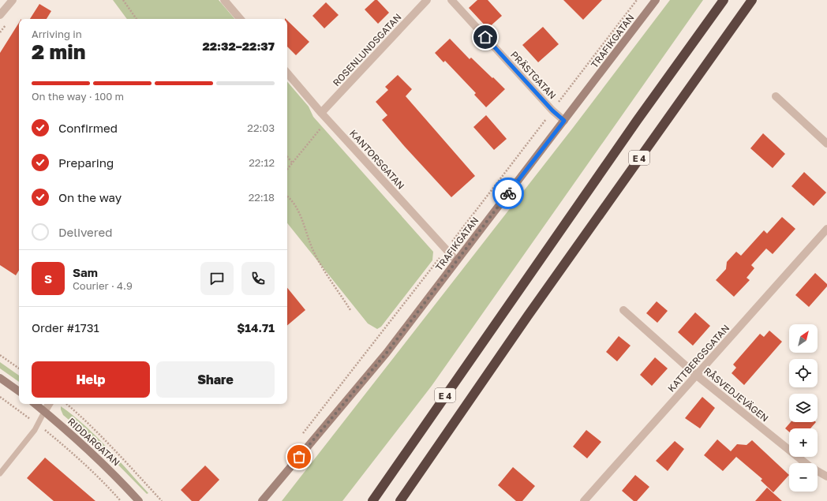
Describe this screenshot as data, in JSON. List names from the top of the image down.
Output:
{
  "streets": {
    "highway": ["E 4"],
    "main road": ["TRAFIKGATAN", "RIDDARGATAN"],
    "street": [
      "ROSENLUNDSGATAN",
      "PRÄSTGATAN",
      "KANTORSGATAN",
      "KATTBERGSGATAN",
      "RÅSVEDJEVÄGEN"
    ]
  },
  "crossings": [
    ["TRAFIKGATAN", "PRÄSTGATAN"],
    ["TRAFIKGATAN", "KANTORSGATAN"],
    ["ROSENLUNDSGATAN", "KANTORSGATAN"],
    ["KATTBERGSGATAN", "RÅSVEDJEVÄGEN"]
  ],
  "north": "top right",
  "page": {
    "heading": ["2 min", "Arriving in", "22:32–22:37"],
    "panel": [
      "Sam",
      "Courier · 4.9",
      "Order #1731",
      "$14.71"
    ],
    "bar": "On the way · 100 m",
    "list": [
      ["Confirmed", "22:03"],
      ["Preparing", "22:12"],
      ["On the way", "22:18"],
      "Delivered"
    ],
    "round": "S",
    "map_buttons": ["+", "−"],
    "buttons": ["Help", "Share"]
  }
}
